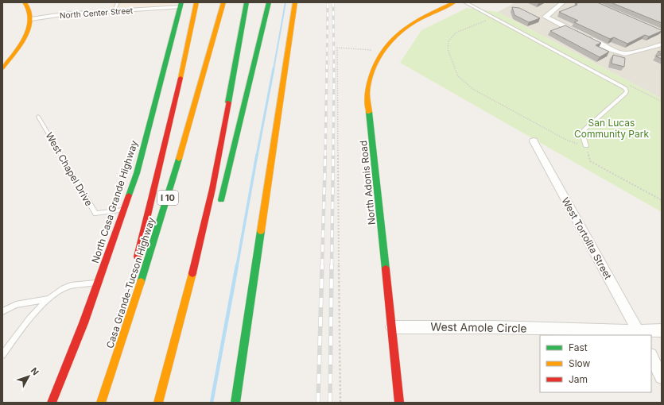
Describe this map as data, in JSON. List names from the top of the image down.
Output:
{
  "streets": {
    "main road": [
      "North Adonis Road",
      "I 10",
      "North Casa Grande Highway",
      "Casa Grande-Tucson Highway"
    ],
    "street": ["North Center Street", "West Tortolita Street", "West Amole Circle"],
    "lane": ["West Chapel Drive"]
  },
  "crossings": [
    ["North Center Street", "North Casa Grande Highway"],
    ["West Chapel Drive", "North Casa Grande Highway"],
    ["North Adonis Road", "West Amole Circle"],
    ["West Tortolita Street", "West Amole Circle"]
  ],
  "parks": ["San Lucas Community Park"],
  "legend": ["Fast", "Slow", "Jam"],
  "north": "top right"
}
